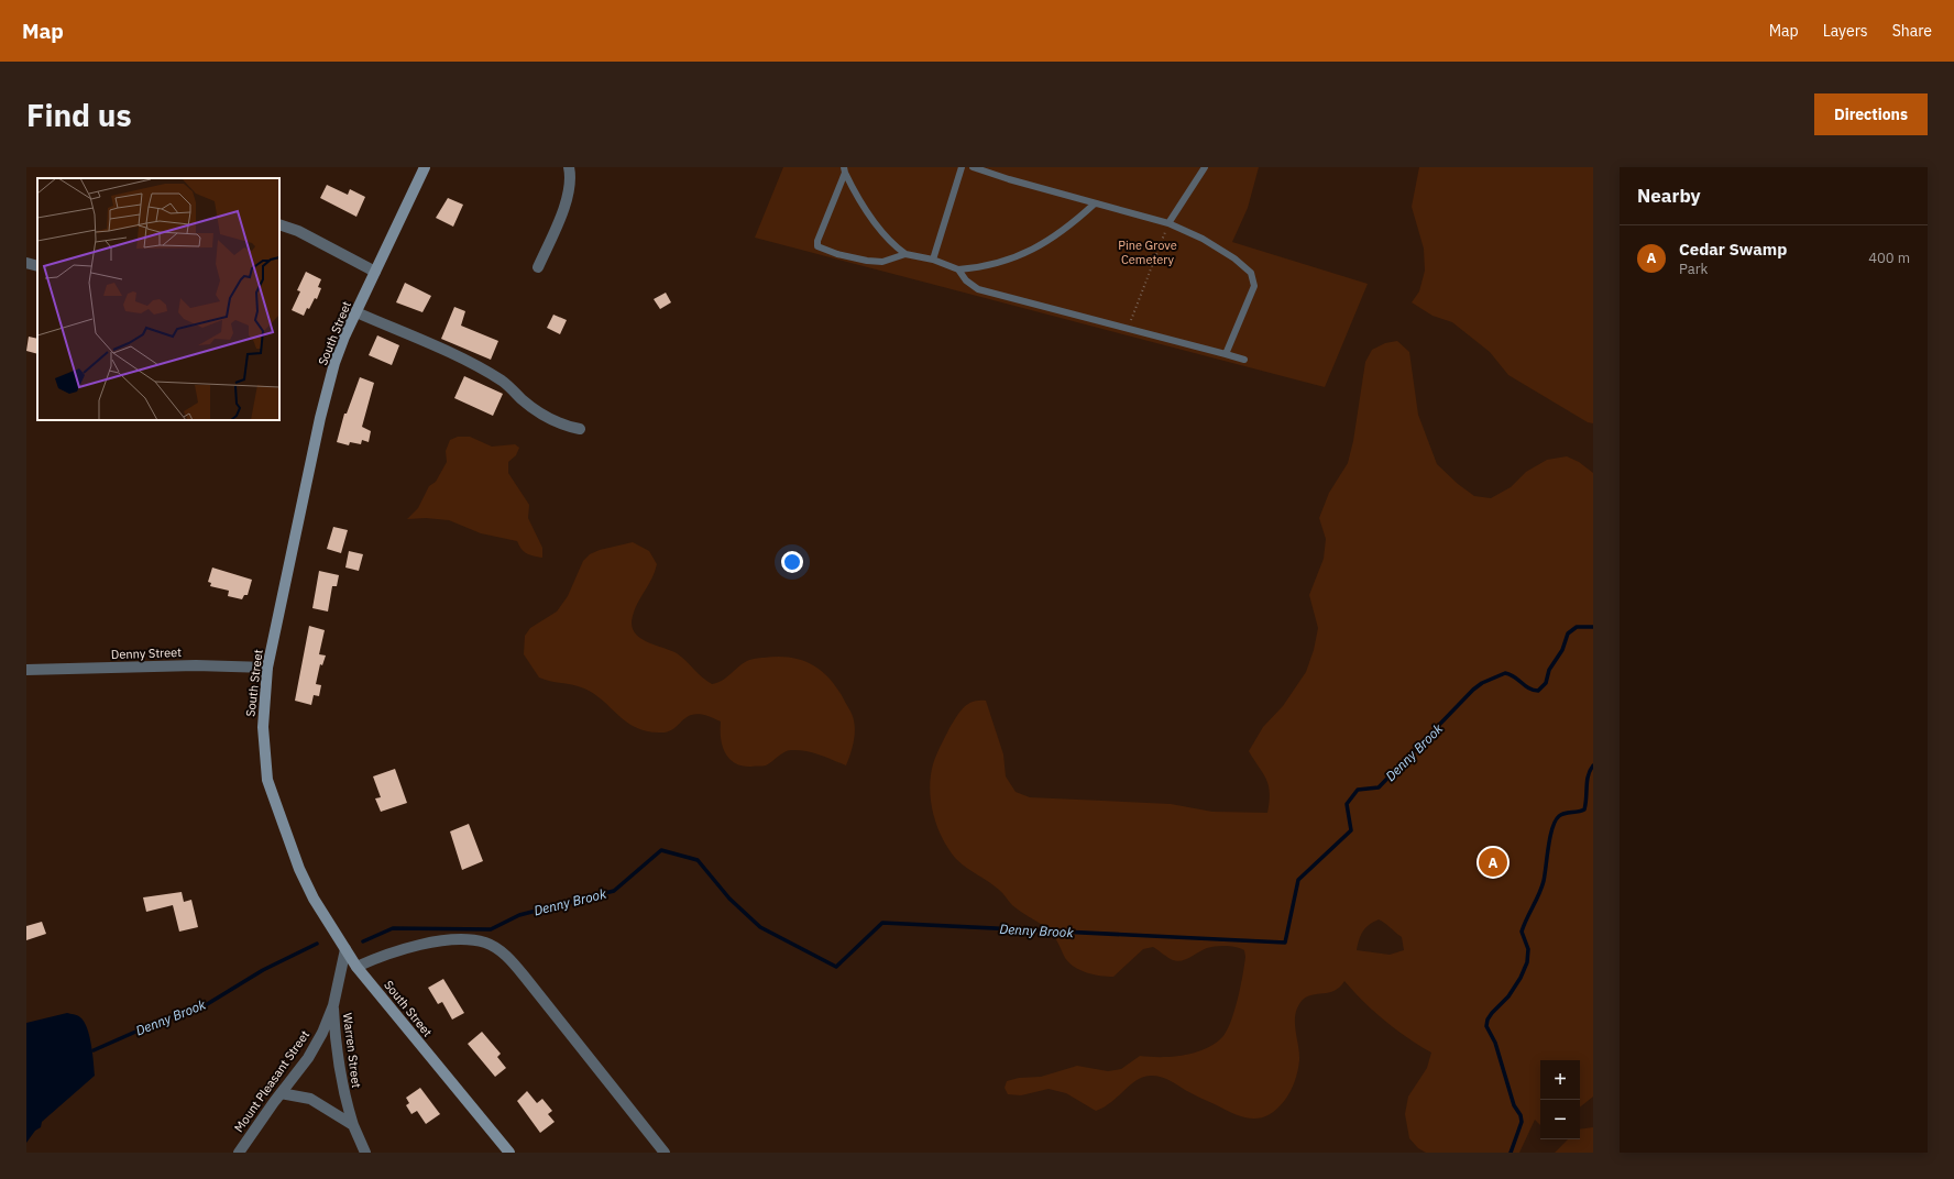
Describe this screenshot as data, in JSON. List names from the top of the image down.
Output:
{
  "streets": {
    "main road": ["South Street"],
    "street": ["Denny Street", "Warren Street", "Mount Pleasant Street"]
  },
  "crossings": [
    ["South Street", "Denny Street"],
    ["South Street", "Mount Pleasant Street"],
    ["Warren Street", "Mount Pleasant Street"]
  ],
  "water": ["Denny Brook"],
  "parks": ["Pine Grove Cemetery"],
  "page": {
    "header": "Map",
    "nav": ["Map", "Layers", "Share"],
    "buttons": "Directions",
    "title": "Find us",
    "heading": "Nearby",
    "list": [
      {
        "mark": "A",
        "name": "Cedar Swamp",
        "note": "Park",
        "value": "400 m"
      }
    ],
    "pins": "A",
    "map_buttons": ["+", "−"]
  }
}
